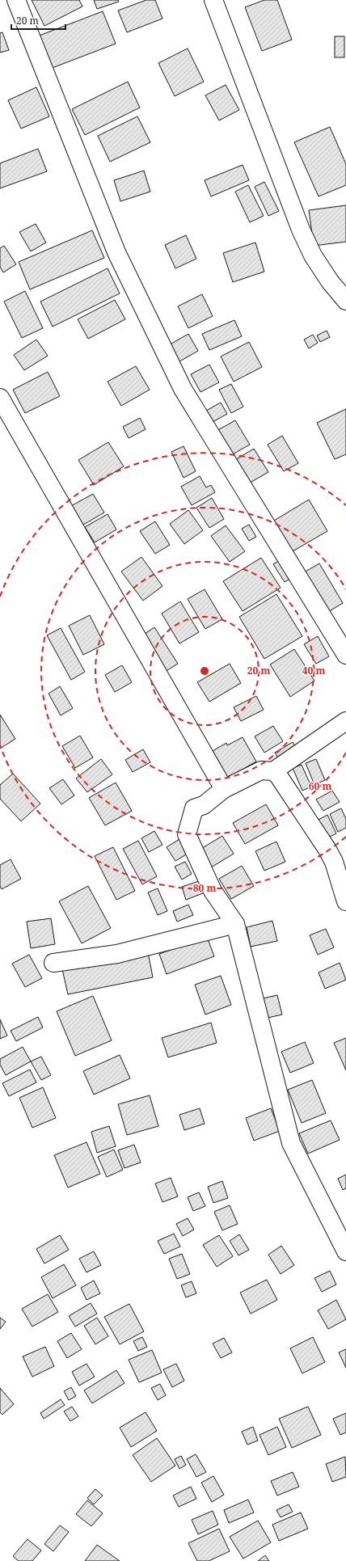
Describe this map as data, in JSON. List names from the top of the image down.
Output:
{
  "scale_bar": "20 m",
  "rings": [
    "20 m",
    "40 m",
    "60 m",
    "80 m"
  ]
}
